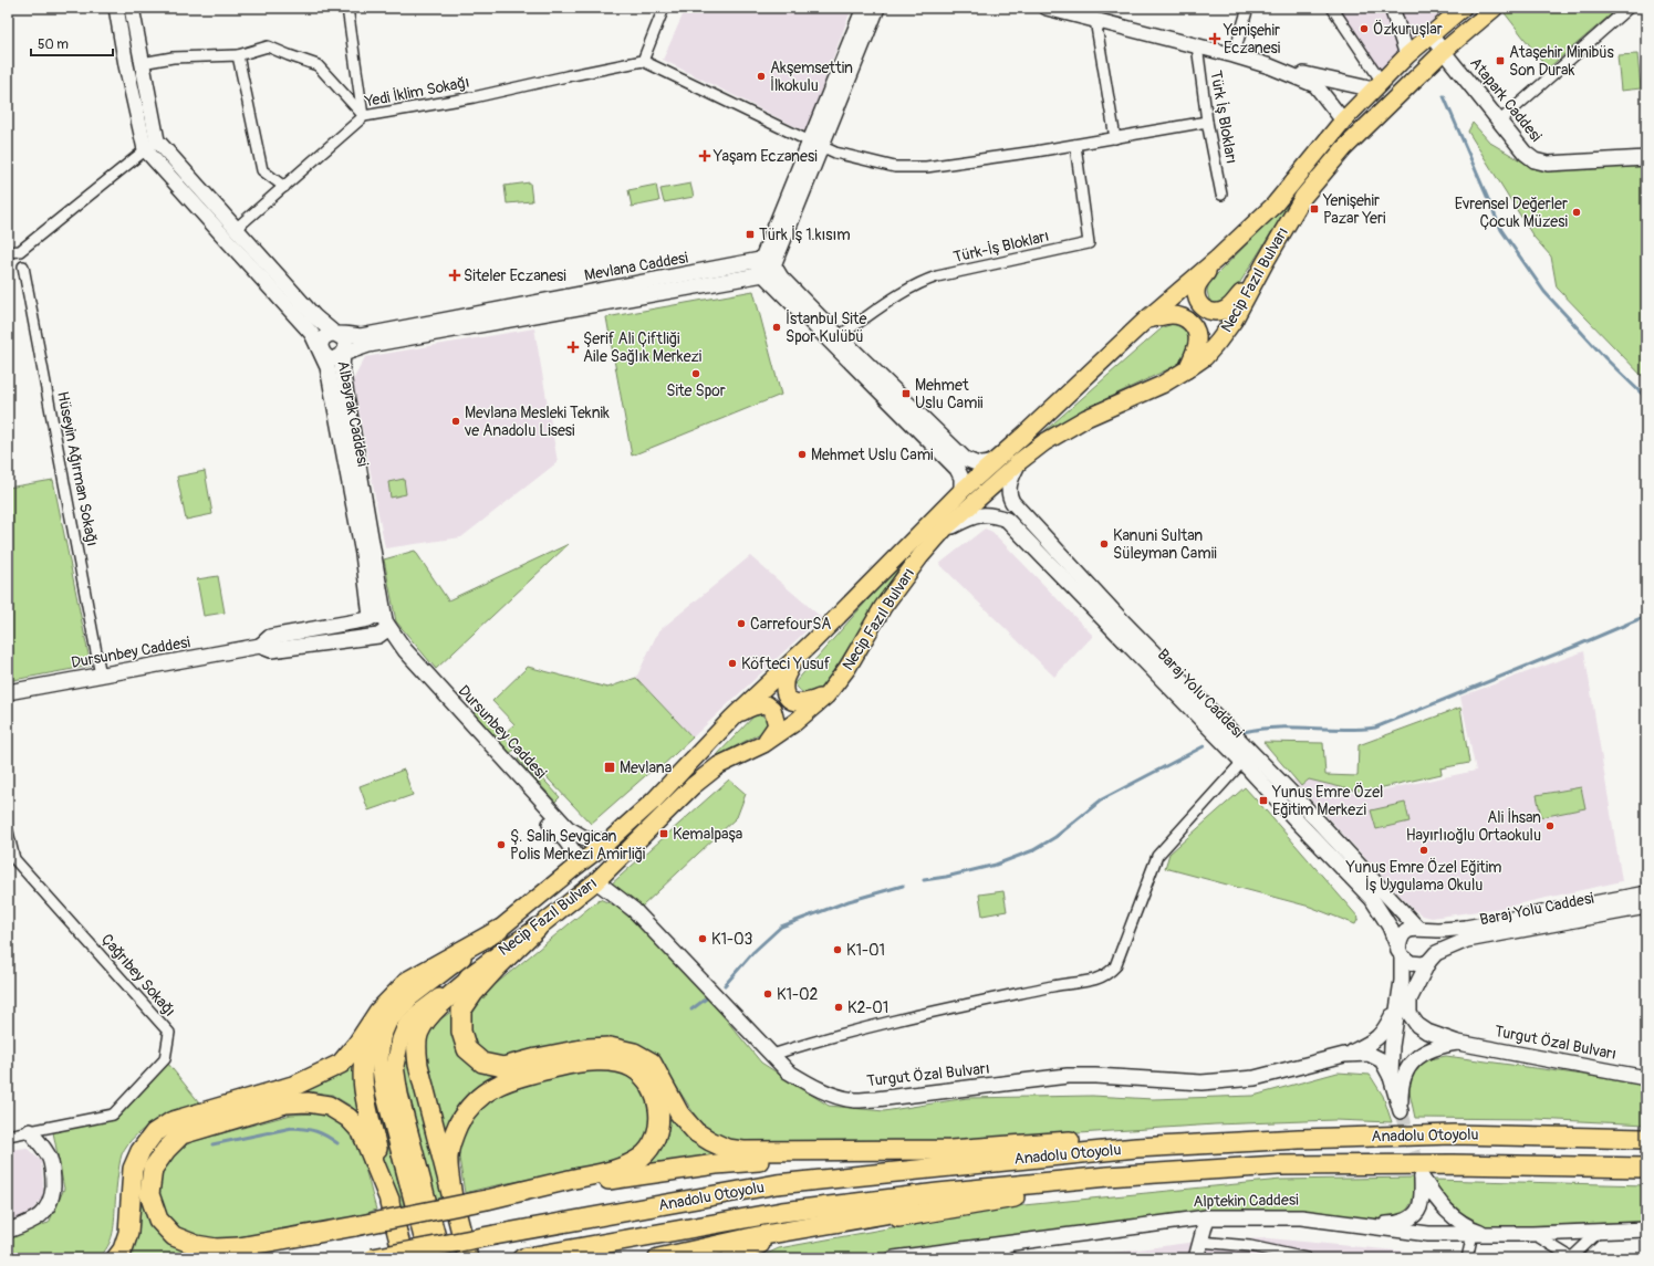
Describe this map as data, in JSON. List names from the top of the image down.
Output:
{
  "streets": {
    "highway": ["Anadolu Otoyolu"],
    "main road": [
      "Atapark Caddesi",
      "Mevlana Caddesi",
      "Necip Fazıl Bulvarı",
      "Albayrak Caddesi",
      "Dursunbey Caddesi",
      "Baraj Yolu Caddesi",
      "Turgut Özal Bulvarı",
      "Alptekin Caddesi"
    ],
    "street": [
      "Yedi İklim Sokağı",
      "Türk İş Blokları",
      "Türk-İş Blokları",
      "Hüseyin Ağırman Sokağı",
      "Çağrıbey Sokağı"
    ]
  },
  "crossings": [
    ["Yedi İklim Sokağı", "Albayrak Caddesi"],
    ["Atapark Caddesi", "Necip Fazıl Bulvarı"],
    ["Mevlana Caddesi", "Albayrak Caddesi"],
    ["Necip Fazıl Bulvarı", "Dursunbey Caddesi"],
    ["Necip Fazıl Bulvarı", "Baraj Yolu Caddesi"],
    ["Necip Fazıl Bulvarı", "Turgut Özal Bulvarı"],
    ["Albayrak Caddesi", "Dursunbey Caddesi"],
    ["Hüseyin Ağırman Sokağı", "Dursunbey Caddesi"]
  ],
  "places": {
    "other": [
      "Özkuruşlar",
      "Akşemsettin İlkokulu",
      "Evrensel Değerler Çocuk Müzesi",
      "İstanbul Site Spor Kulübü",
      "Site Spor",
      "Mevlana Mesleki Teknik ve Anadolu Lisesi",
      "Mehmet Uslu Cami",
      "Kanuni Sultan Süleyman Camii",
      "CarrefourSA",
      "Köfteci Yusuf",
      "Ali İhsan Hayırlıoğlu Ortaokulu",
      "Ş. Salih Sevgican Polis Merkezi Amirliği",
      "Yunus Emre Özel Eğitim İş Uygulama Okulu",
      "K1-03",
      "K1-01",
      "K1-02",
      "K2-01"
    ],
    "health": [
      "Yenişehir Eczanesi",
      "Yaşam Eczanesi",
      "Siteler Eczanesi",
      "Şerif Ali Çiftliği Aile Sağlık Merkezi"
    ],
    "transit": [
      "Ataşehir Minibüs Son Durak",
      "Yenişehir Pazar Yeri",
      "Türk İş 1.kısım",
      "Mehmet Uslu Camii",
      "Mevlana",
      "Yunus Emre Özel Eğitim Merkezi",
      "Kemalpaşa"
    ]
  },
  "scale_bar": "50 m"
}
